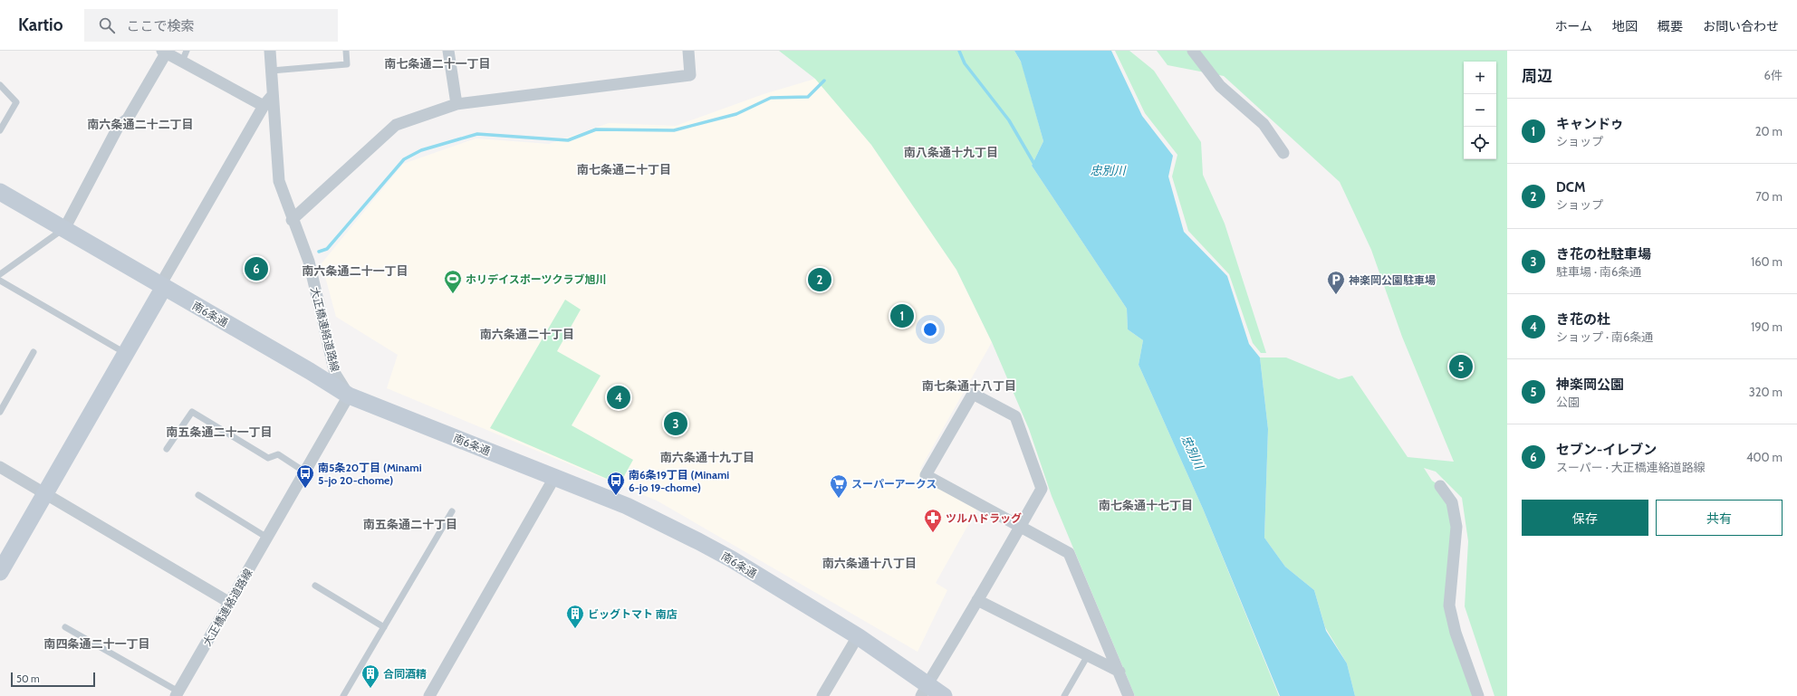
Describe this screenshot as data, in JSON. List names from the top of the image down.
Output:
{
  "streets": {
    "street": ["南6条通", "大正橋連絡道路線"]
  },
  "crossings": [
    ["南6条通", "大正橋連絡道路線"]
  ],
  "districts": [
    "南七条通二十一丁目",
    "南六条通二十二丁目",
    "南八条通十九丁目",
    "南七条通二十丁目",
    "南六条通二十一丁目",
    "南六条通二十丁目",
    "南七条通十八丁目",
    "南五条通二十一丁目",
    "南六条通十九丁目",
    "南七条通十七丁目",
    "南五条通二十丁目",
    "南六条通十八丁目",
    "南四条通二十一丁目"
  ],
  "water": ["忠別川"],
  "places": {
    "sports": ["ホリデイスポーツクラブ旭川"],
    "parking": ["神楽岡公園駐車場"],
    "bus stop": ["南5条20丁目 (Minami 5-jo 20-chome)", "南6条19丁目 (Minami 6-jo 19-chome)"],
    "supermarket": ["スーパーアークス"],
    "pharmacy": ["ツルハドラッグ"],
    "building": ["ビッグトマト 南店", "合同酒精"]
  },
  "scale_bar": "50 m",
  "page": {
    "header": "Kartio",
    "search": "ここで検索",
    "nav": [
      "ホーム",
      "地図",
      "概要",
      "お問い合わせ"
    ],
    "heading": ["周辺", "6件"],
    "map_buttons": ["+", "−"],
    "list": [
      {
        "mark": "1",
        "name": "キャンドゥ",
        "note": "ショップ",
        "value": "20 m"
      },
      {
        "mark": "2",
        "name": "DCM",
        "note": "ショップ",
        "value": "70 m"
      },
      {
        "mark": "3",
        "name": "き花の杜駐車場",
        "note": "駐車場 · 南6条通",
        "value": "160 m"
      },
      {
        "mark": "4",
        "name": "き花の杜",
        "note": "ショップ · 南6条通",
        "value": "190 m"
      },
      {
        "mark": "5",
        "name": "神楽岡公園",
        "note": "公園",
        "value": "320 m"
      },
      {
        "mark": "6",
        "name": "セブン-イレブン",
        "note": "スーパー · 大正橋連絡道路線",
        "value": "400 m"
      }
    ],
    "pins": [
      "6",
      "2",
      "1",
      "5",
      "4",
      "3"
    ],
    "buttons": ["保存", "共有"],
    "scale": "50 m"
  }
}
